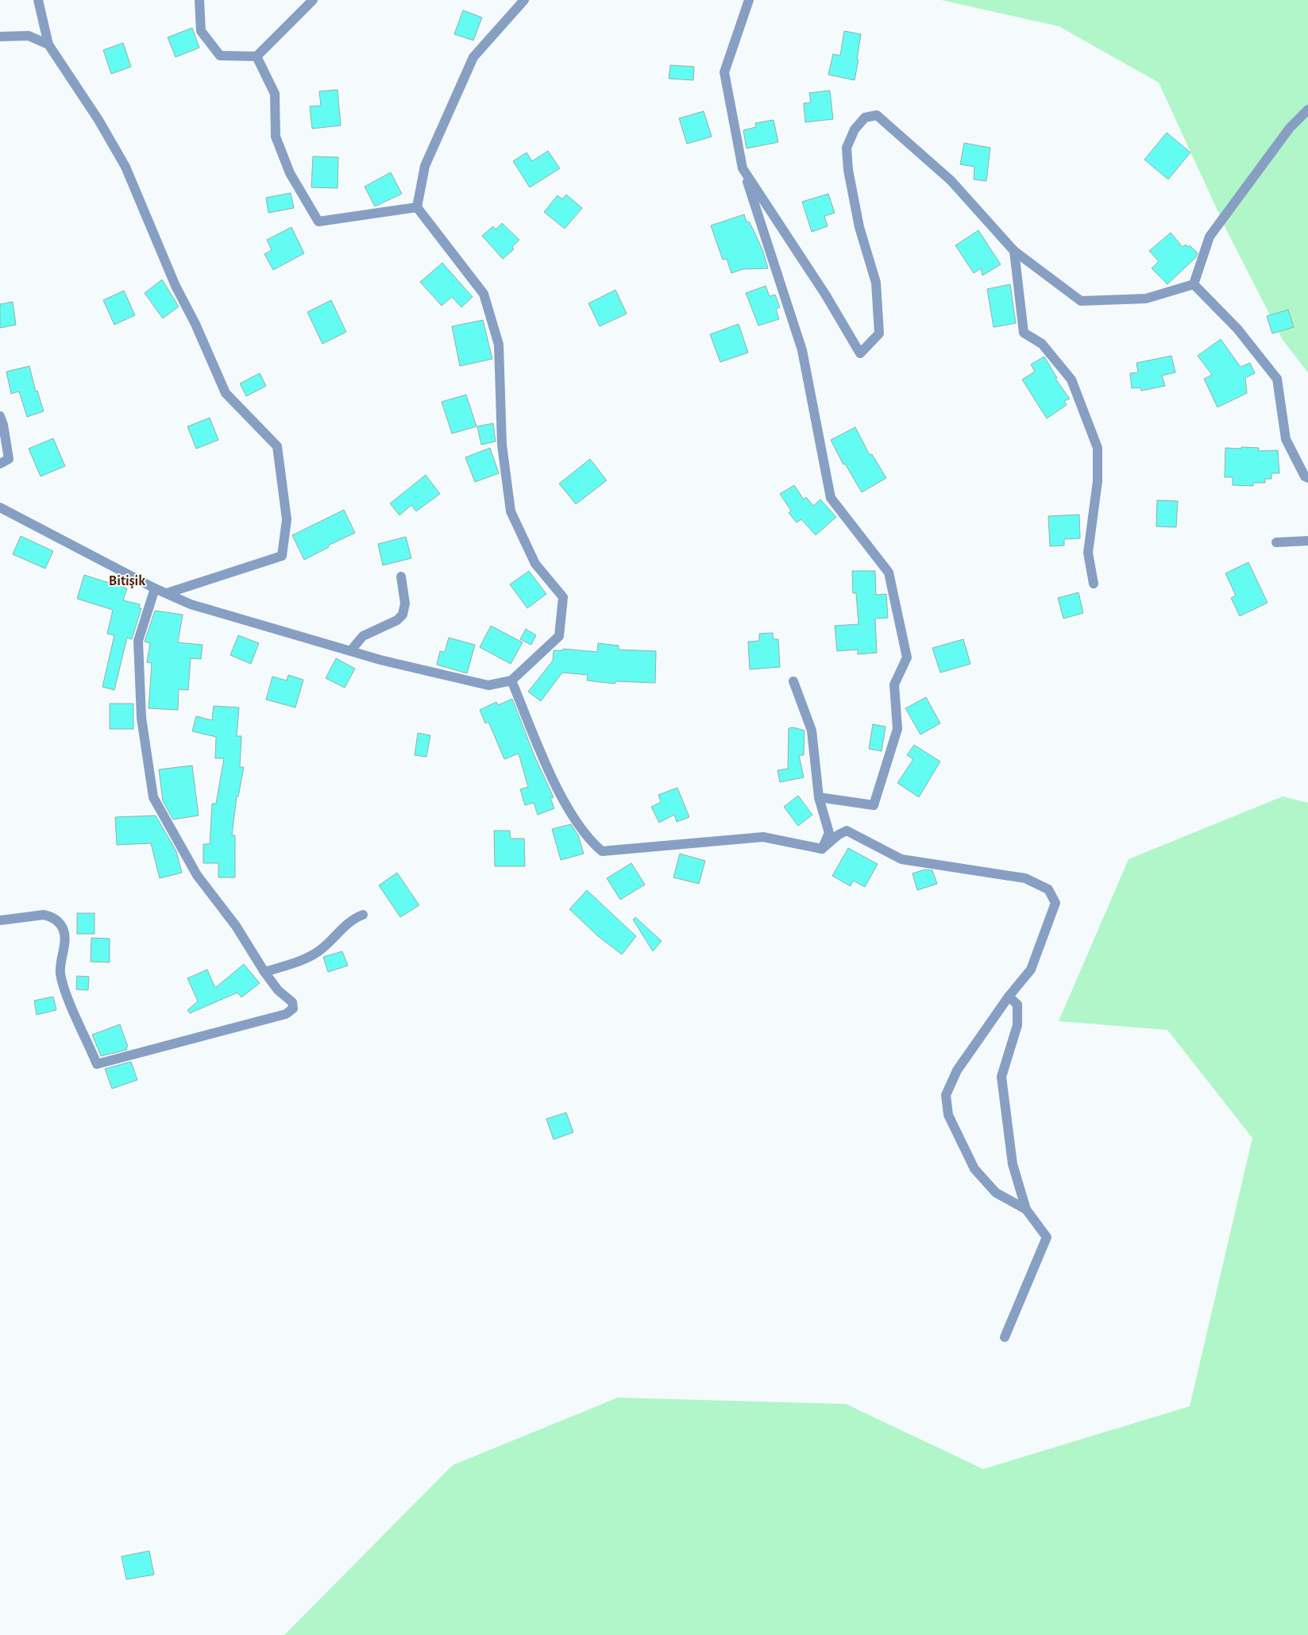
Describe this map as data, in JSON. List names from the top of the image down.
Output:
{
  "districts": ["Bitişik"]
}
